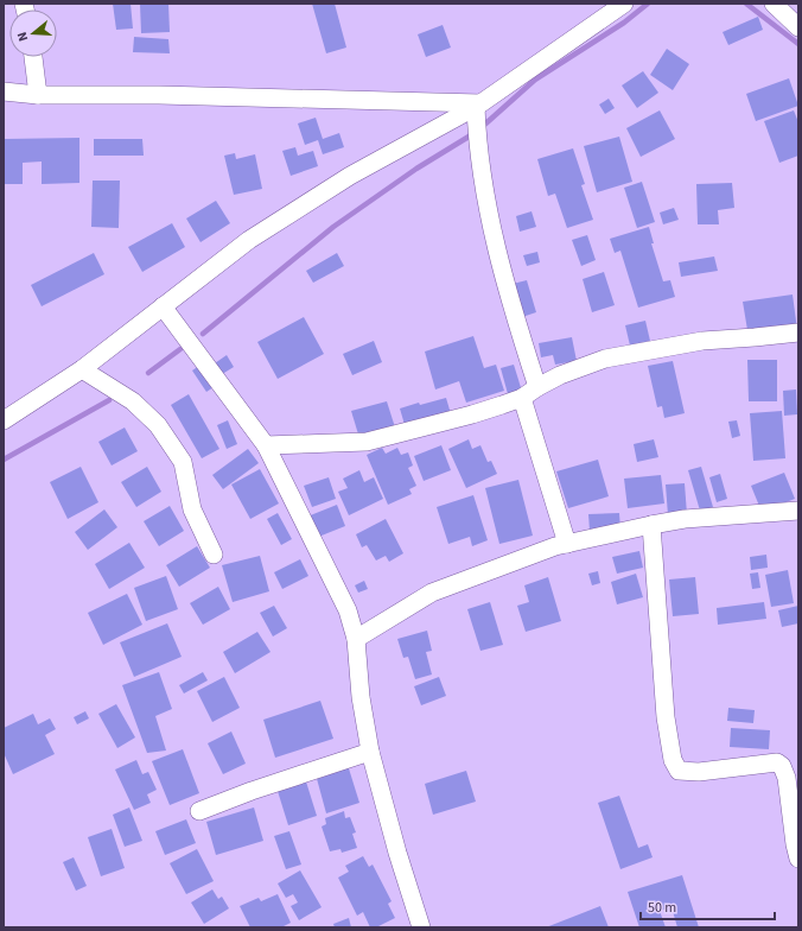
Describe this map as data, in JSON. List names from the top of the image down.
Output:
{
  "scale_bar": "50 m",
  "north": "left"
}
